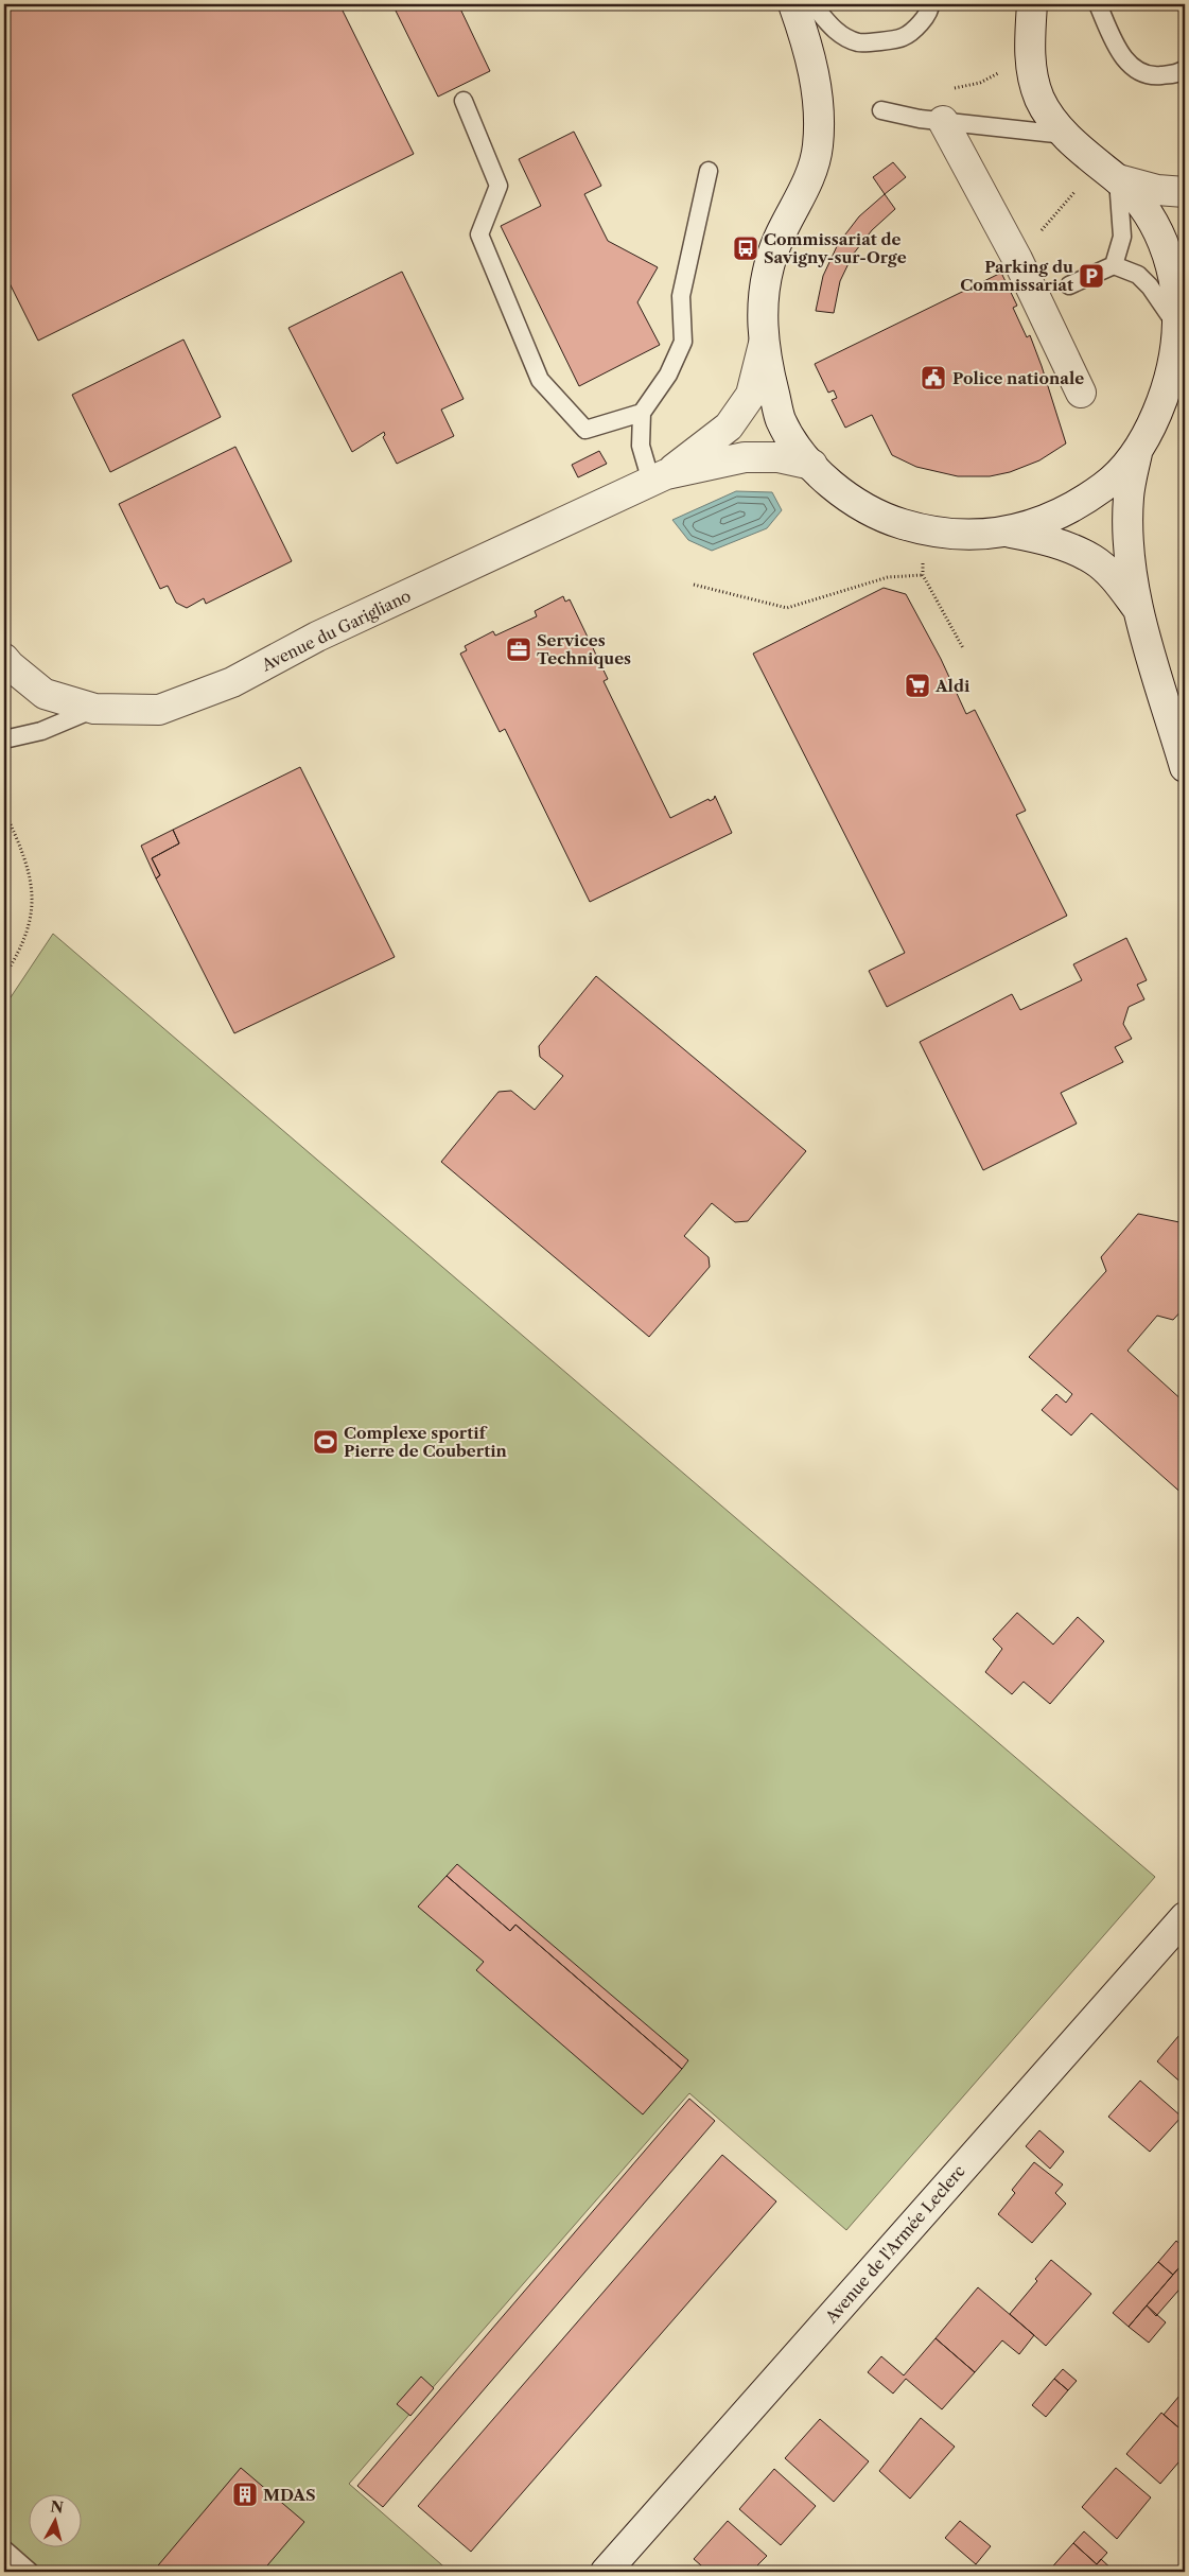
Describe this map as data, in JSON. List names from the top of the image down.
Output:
{
  "streets": {
    "street": ["Avenue du Garigliano", "Avenue de l'Armée Leclerc"]
  },
  "places": {
    "bus stop": ["Commissariat de Savigny-sur-Orge"],
    "parking": ["Parking du Commissariat"],
    "public building": ["Police nationale"],
    "office": ["Services Techniques"],
    "supermarket": ["Aldi"],
    "sports": ["Complexe sportif Pierre de Coubertin"],
    "building": ["MDAS"]
  },
  "north": "top"
}
